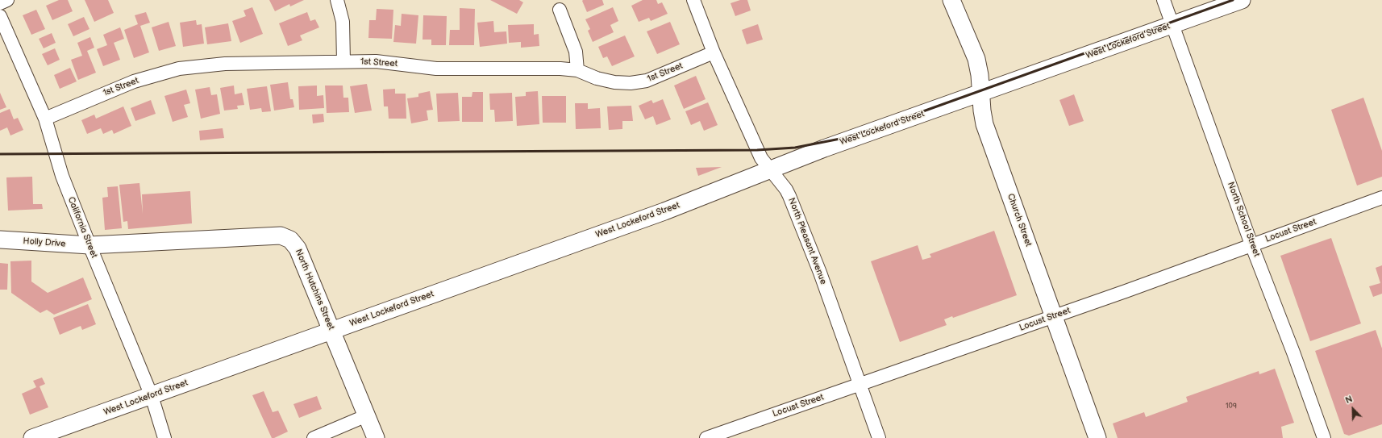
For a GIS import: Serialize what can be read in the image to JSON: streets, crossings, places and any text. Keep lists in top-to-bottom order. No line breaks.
{"streets":{"street":["West Lockeford Street","1st Street","North School Street","Church Street","California Street","Locust Street","North Pleasant Avenue","Holly Drive","North Hutchins Street"]},"crossings":[["West Lockeford Street","North School Street"],["West Lockeford Street","Church Street"],["West Lockeford Street","California Street"],["West Lockeford Street","North Pleasant Avenue"],["West Lockeford Street","North Hutchins Street"],["1st Street","California Street"],["1st Street","North Pleasant Avenue"],["North School Street","Locust Street"],["Church Street","Locust Street"],["California Street","Holly Drive"],["California Street","North Hutchins Street"],["Locust Street","North Pleasant Avenue"],["Holly Drive","North Hutchins Street"]],"house_numbers":["109"],"north":"top left"}
